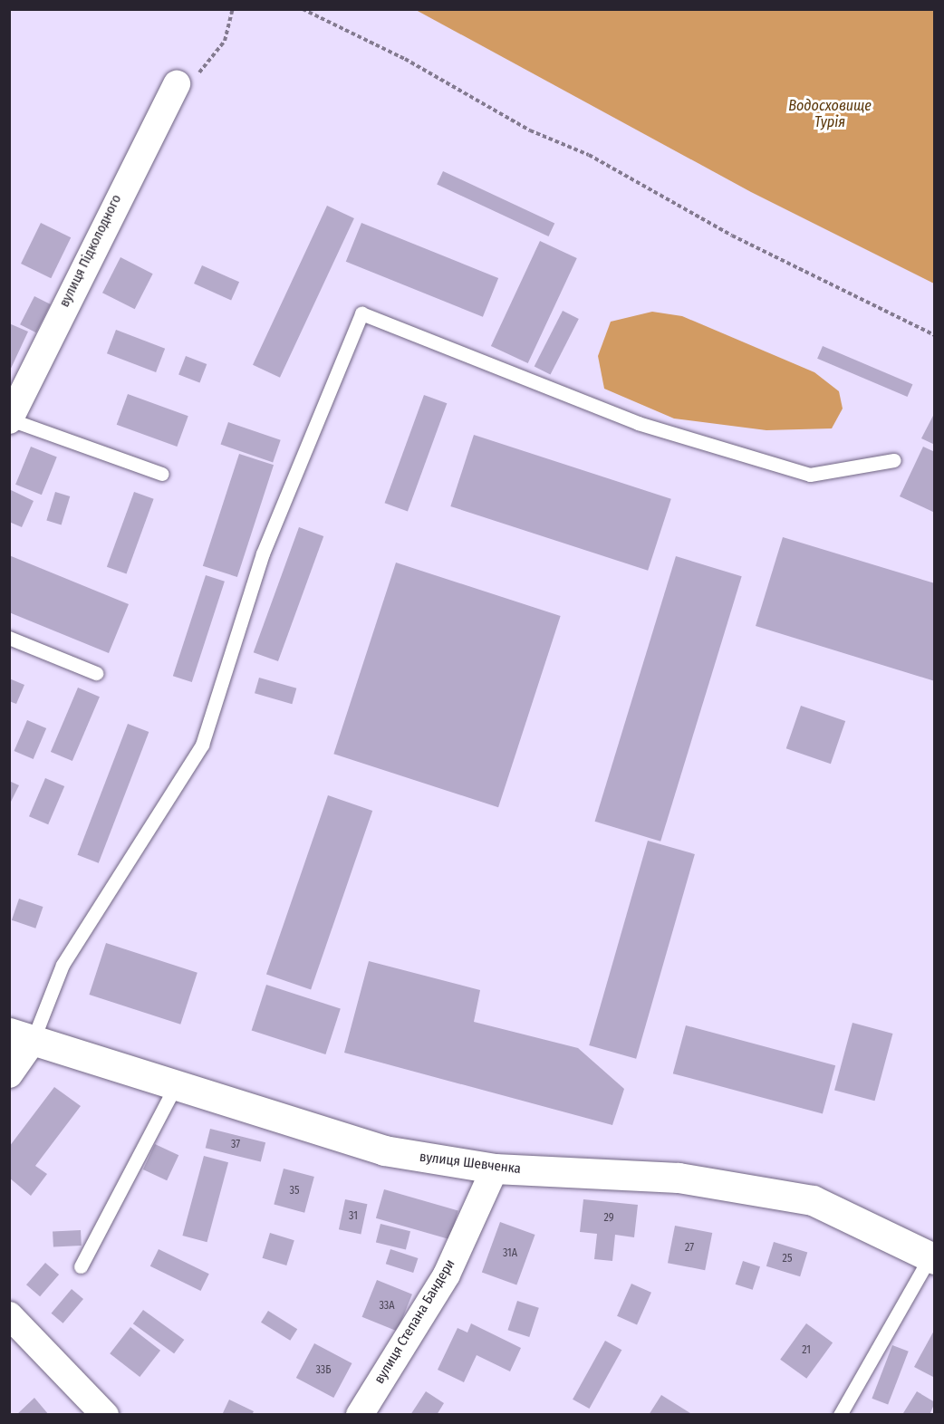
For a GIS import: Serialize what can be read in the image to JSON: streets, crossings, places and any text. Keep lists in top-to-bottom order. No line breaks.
{"streets":{"street":["вулиця Підколодного","вулиця Шевченка","вулиця Степана Бандери"]},"crossings":[["вулиця Шевченка","вулиця Степана Бандери"]],"water":["Водосховище Турія"],"house_numbers":["37","35","31","29","27","31А","25","33А","21","33Б"]}
